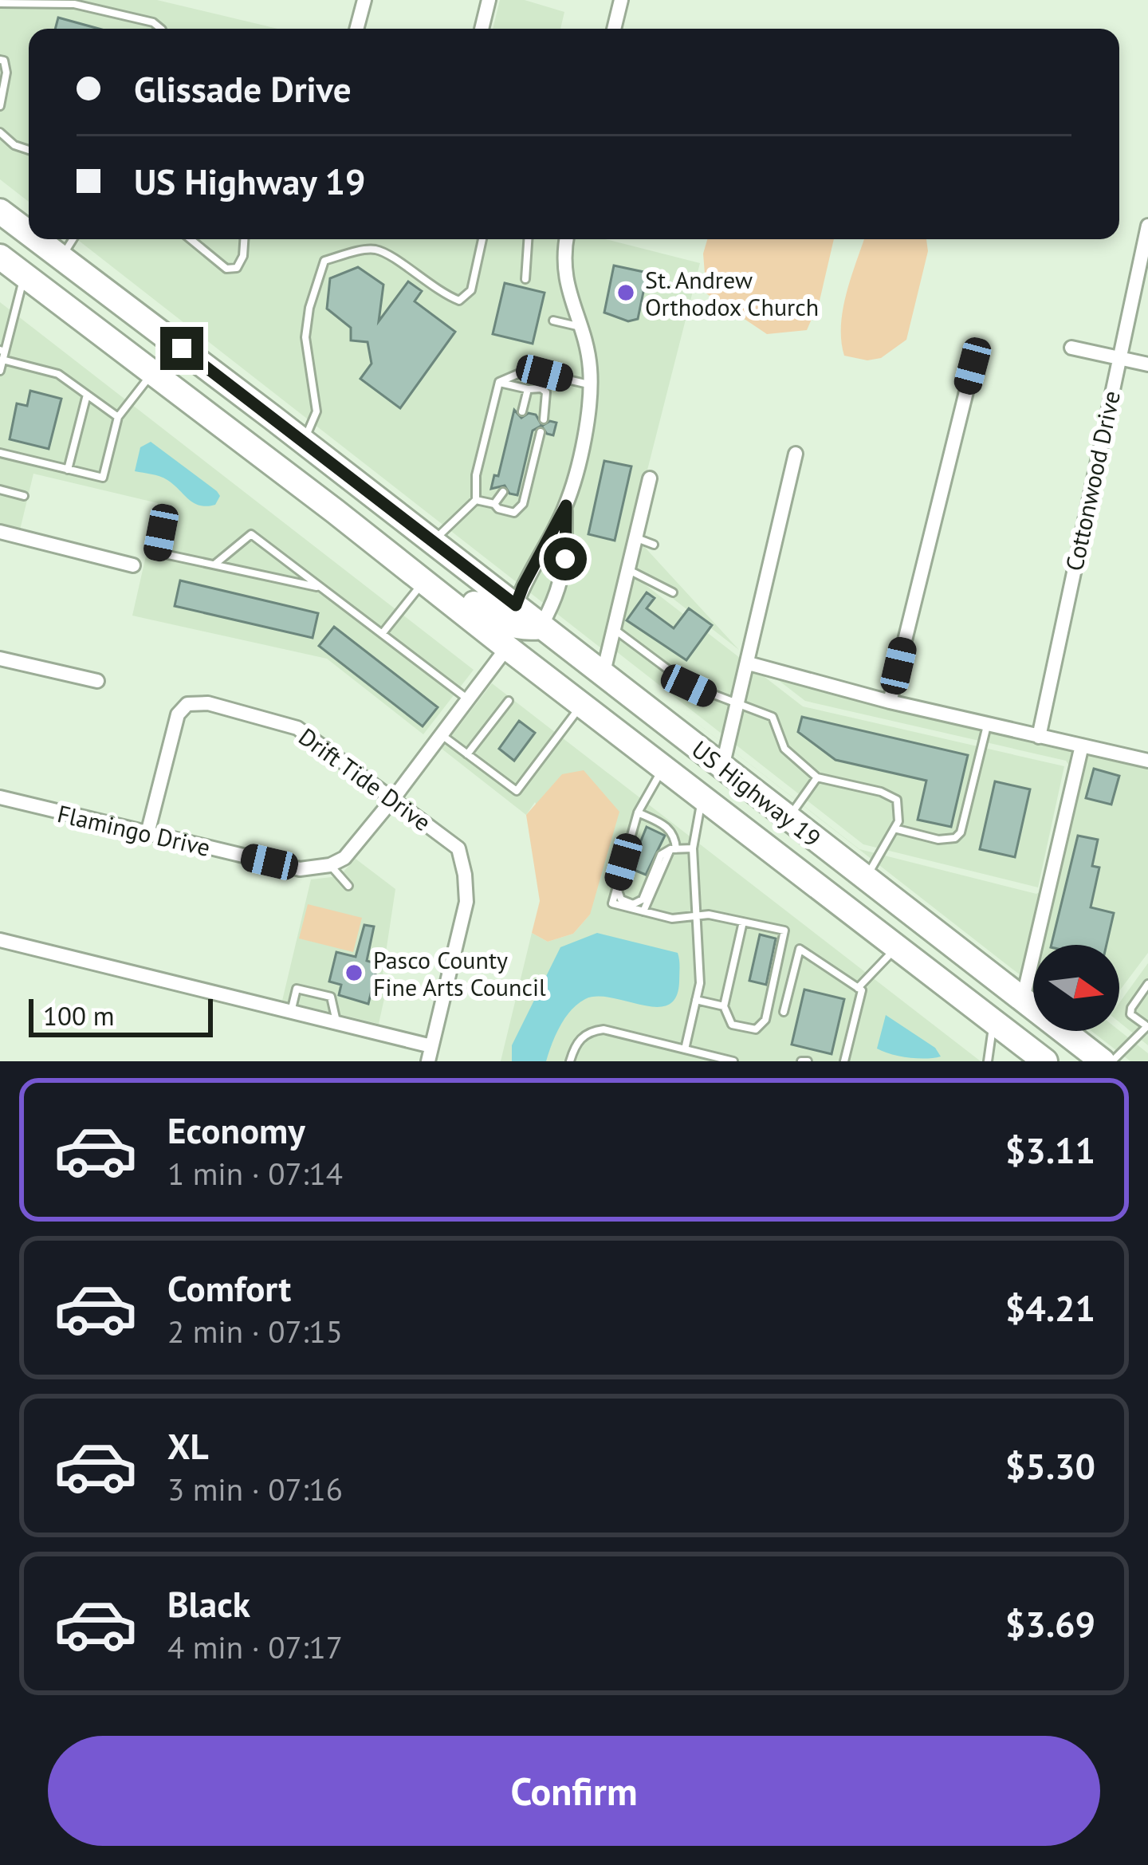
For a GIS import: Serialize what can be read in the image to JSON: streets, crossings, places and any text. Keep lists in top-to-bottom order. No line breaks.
{"streets":{"highway":["US Highway 19"],"street":["Cottonwood Drive","Drift Tide Drive","Flamingo Drive"]},"crossings":[["Drift Tide Drive","Flamingo Drive"]],"places":["St. Andrew Orthodox Church","Pasco County Fine Arts Council"],"scale_bar":"100 m","north":"right","page":{"banner":["Glissade Drive","US Highway 19"],"scale":"100 m","list":[{"name":"Economy","note":"1 min · 07:14","value":"$3.11"},{"name":"Comfort","note":"2 min · 07:15","value":"$4.21"},{"name":"XL","note":"3 min · 07:16","value":"$5.30"},{"name":"Black","note":"4 min · 07:17","value":"$3.69"}],"buttons":"Confirm"}}
